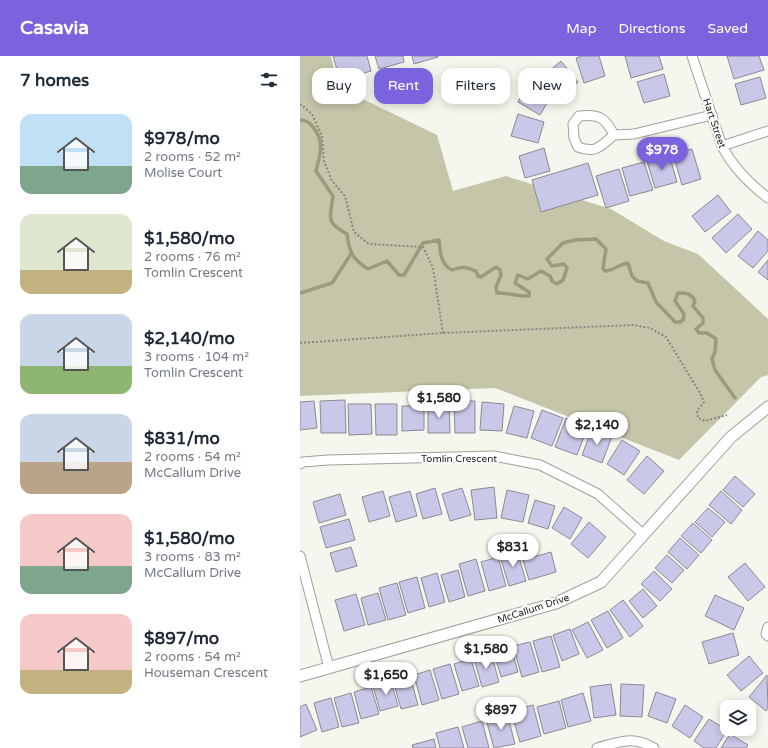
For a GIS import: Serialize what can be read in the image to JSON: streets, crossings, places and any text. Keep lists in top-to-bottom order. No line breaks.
{"streets":{"street":["Hart Street","Tomlin Crescent","McCallum Drive"]},"crossings":[["Tomlin Crescent","McCallum Drive"]],"page":{"header":"Casavia","nav":["Map","Directions","Saved"],"heading":"7 homes","chip":["Buy","Rent","Filters","New"],"list":[{"name":"$978/mo","note":"2 rooms · 52 m² · Molise Court"},{"name":"$1,580/mo","note":"2 rooms · 76 m² · Tomlin Crescent"},{"name":"$2,140/mo","note":"3 rooms · 104 m² · Tomlin Crescent"},{"name":"$831/mo","note":"2 rooms · 54 m² · McCallum Drive"},{"name":"$1,580/mo","note":"3 rooms · 83 m² · McCallum Drive"},{"name":"$897/mo","note":"2 rooms · 54 m² · Houseman Crescent"}],"price":["$978","$1,580","$2,140","$831","$1,580","$1,650","$897"]}}
